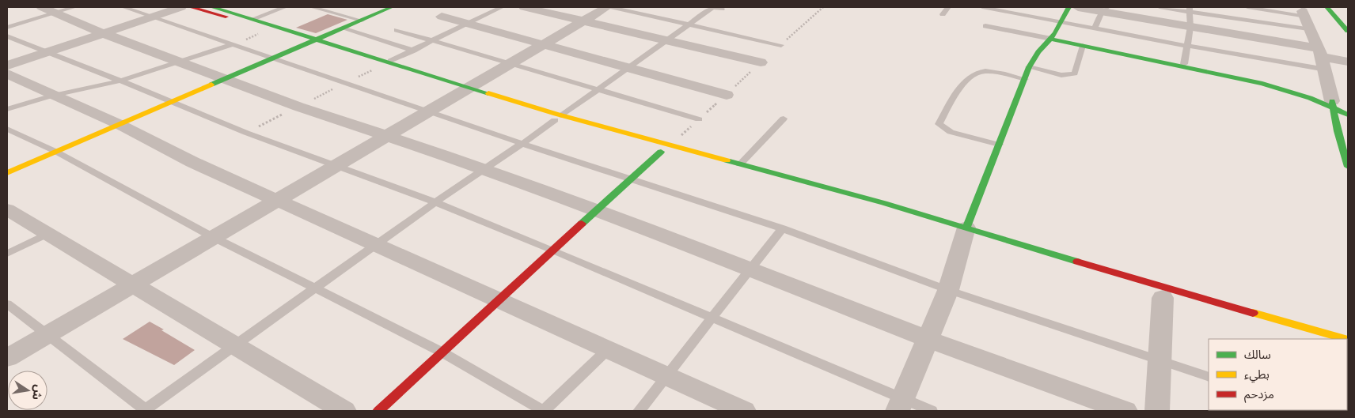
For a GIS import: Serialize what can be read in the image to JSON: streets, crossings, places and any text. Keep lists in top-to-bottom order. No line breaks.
{"legend":["سالك","بطيء","مزدحم"],"north":"right"}
